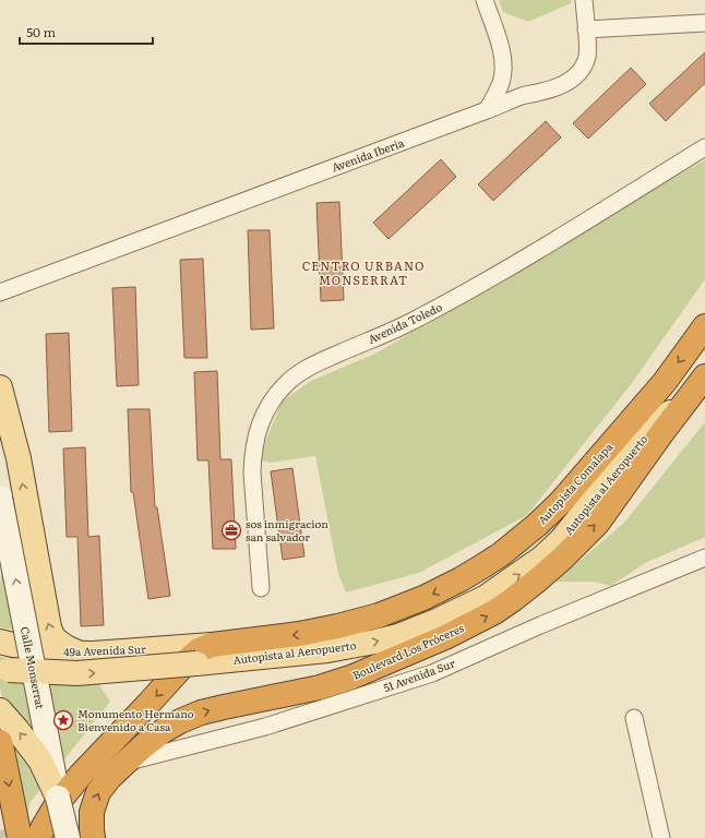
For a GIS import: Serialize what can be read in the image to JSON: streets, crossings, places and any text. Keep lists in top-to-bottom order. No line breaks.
{"streets":{"highway":["Autopista Comalapa","Boulevard Los Próceres"],"main road":["Autopista al Aeropuerto","49a Avenida Sur"],"street":["Avenida Iberia","Avenida Toledo","Calle Monserrat","51 Avenida Sur"]},"crossings":[["Autopista Comalapa","49a Avenida Sur"],["Autopista al Aeropuerto","Boulevard Los Próceres"],["Boulevard Los Próceres","51 Avenida Sur"]],"one_way":["Autopista Comalapa","Autopista al Aeropuerto","Calle Monserrat"],"districts":["CENTRO URBANO MONSERRAT"],"places":{"office":["sos inmigracion san salvador"],"place":["Monumento Hermano Bienvenido a Casa"]},"scale_bar":"50 m"}
